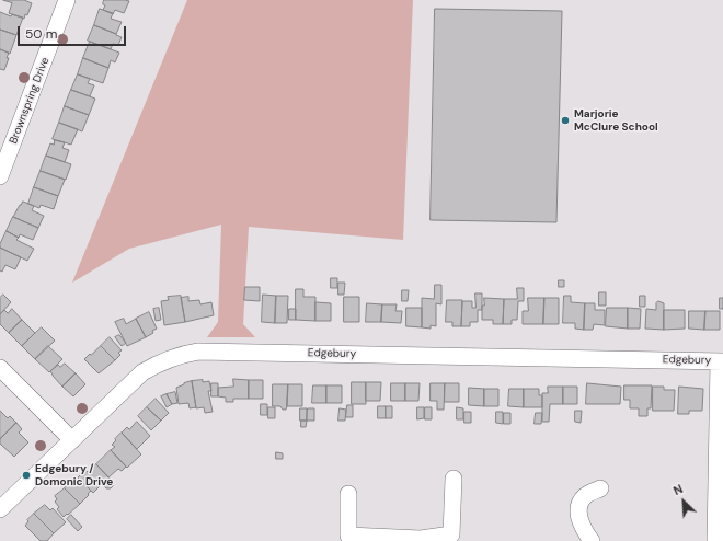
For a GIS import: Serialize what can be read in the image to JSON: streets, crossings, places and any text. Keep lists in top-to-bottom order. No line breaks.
{"streets":{"street":["Brownspring Drive","Edgebury"]},"places":["Marjorie McClure School","Edgebury / Domonic Drive"],"scale_bar":"50 m","north":"top left"}
